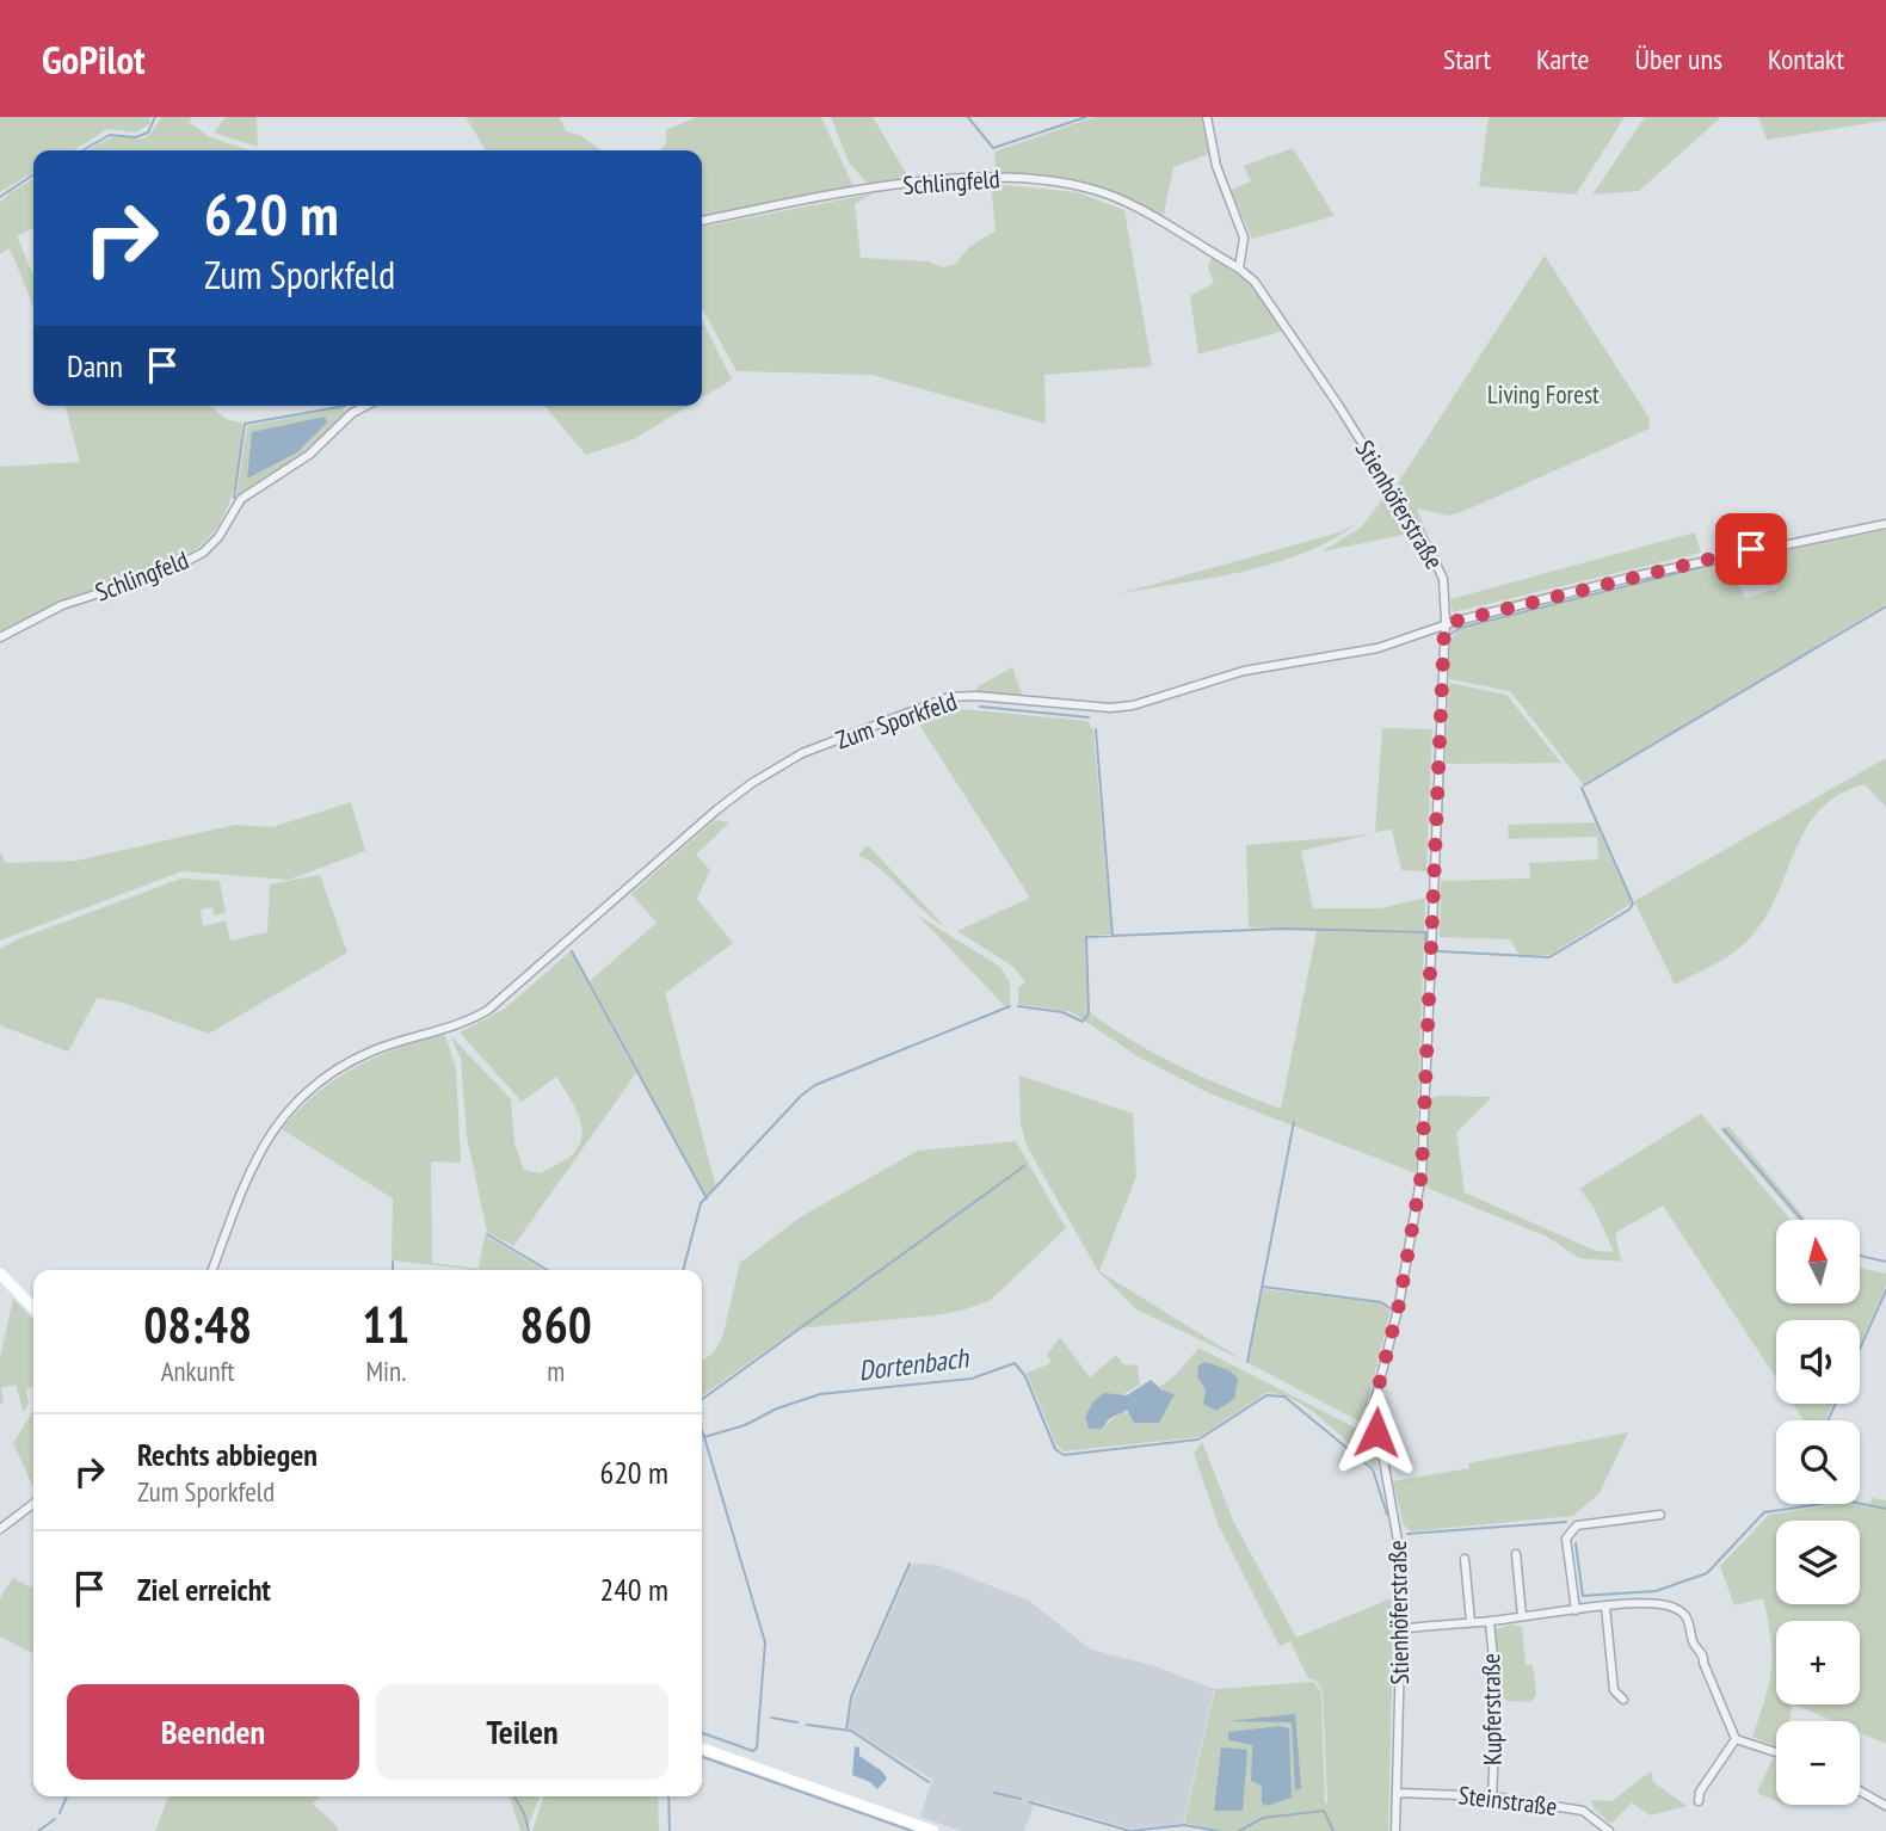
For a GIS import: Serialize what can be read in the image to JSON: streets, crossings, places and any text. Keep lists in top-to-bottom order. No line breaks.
{"streets":{"street":["Schlingfeld","Stienhöferstraße","Zum Sporkfeld","Kupferstraße","Steinstraße"]},"crossings":[["Schlingfeld","Stienhöferstraße"],["Stienhöferstraße","Zum Sporkfeld"],["Stienhöferstraße","Steinstraße"],["Kupferstraße","Steinstraße"]],"water":["Dortenbach"],"parks":["Living Forest"],"north":"top","page":{"header":"GoPilot","nav":["Start","Karte","Über uns","Kontakt"],"turn":["620 m","Zum Sporkfeld"],"then":"Dann","map_buttons":["+","−"],"eta":["08:48","Ankunft","11","Min.","860","m"],"list":[{"name":"Rechts abbiegen","note":"Zum Sporkfeld","value":"620 m"},{"name":"Ziel erreicht","value":"240 m"}],"buttons":["Beenden","Teilen"]}}
